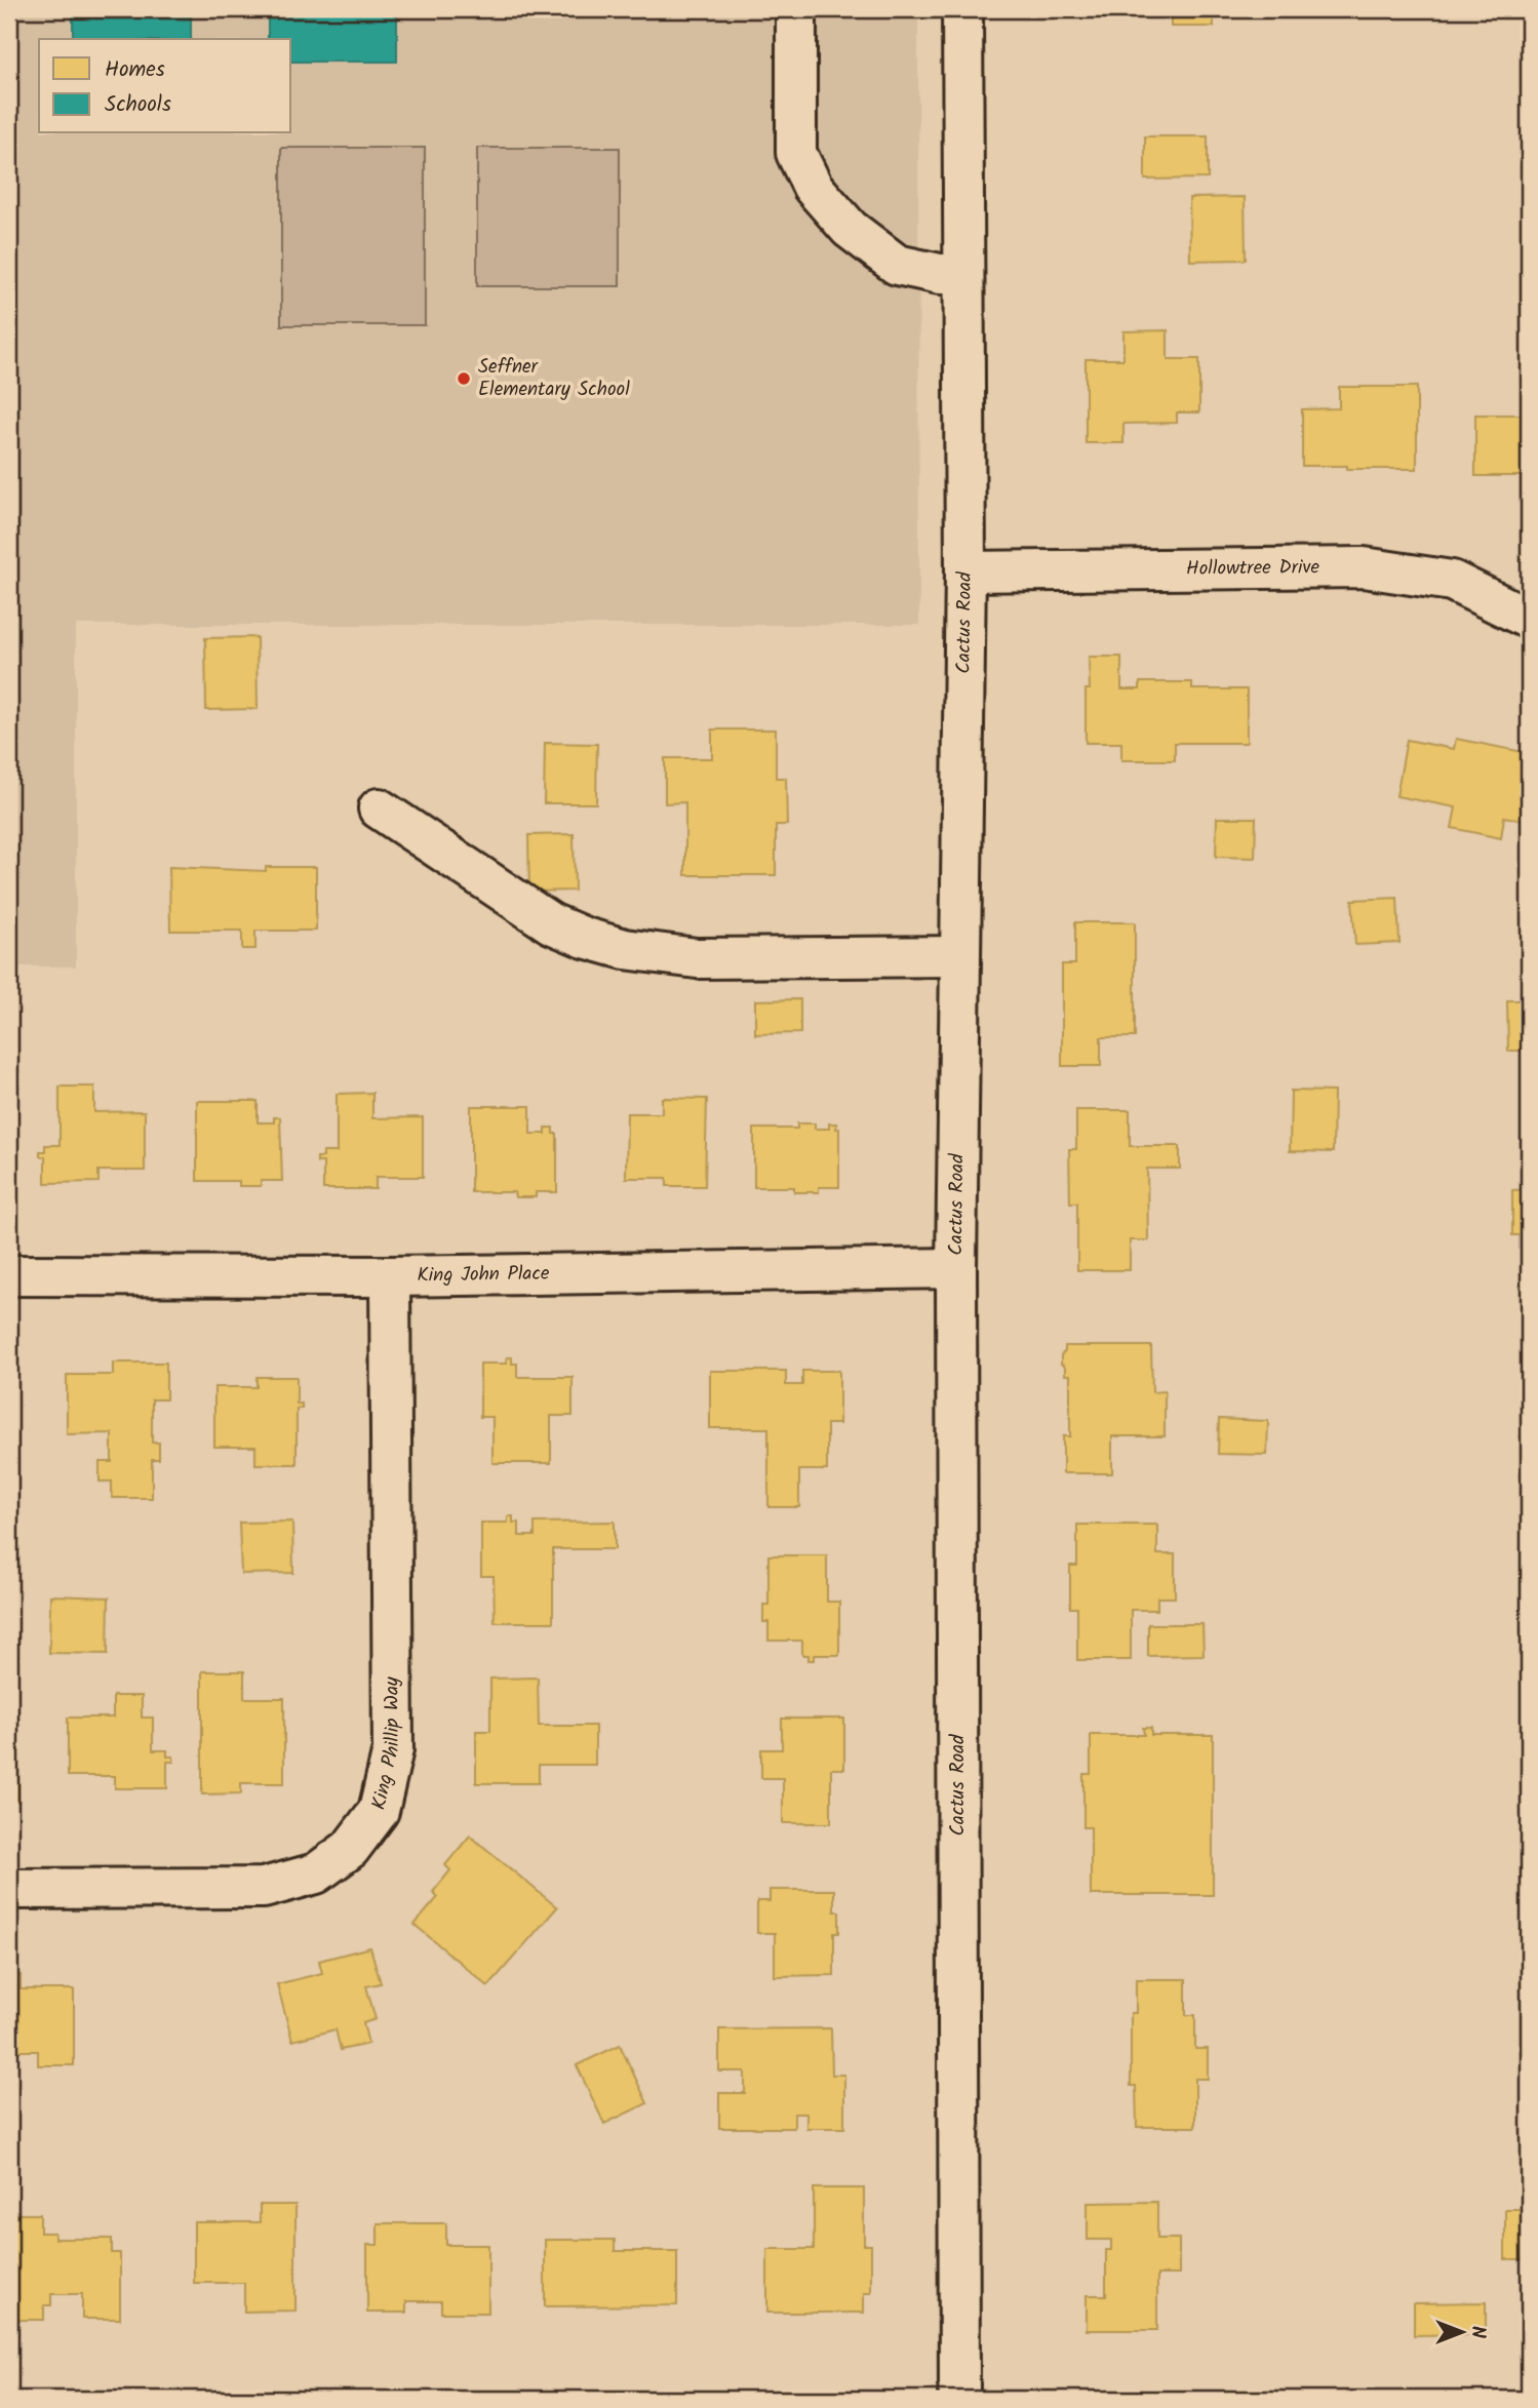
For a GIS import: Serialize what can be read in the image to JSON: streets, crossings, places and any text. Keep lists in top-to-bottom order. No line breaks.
{"streets":{"street":["Hollowtree Drive","Cactus Road","King John Place","King Phillip Way"]},"crossings":[["Hollowtree Drive","Cactus Road"],["Cactus Road","King John Place"],["King John Place","King Phillip Way"]],"places":["Seffner Elementary School"],"legend":["Homes","Schools"],"north":"right"}
